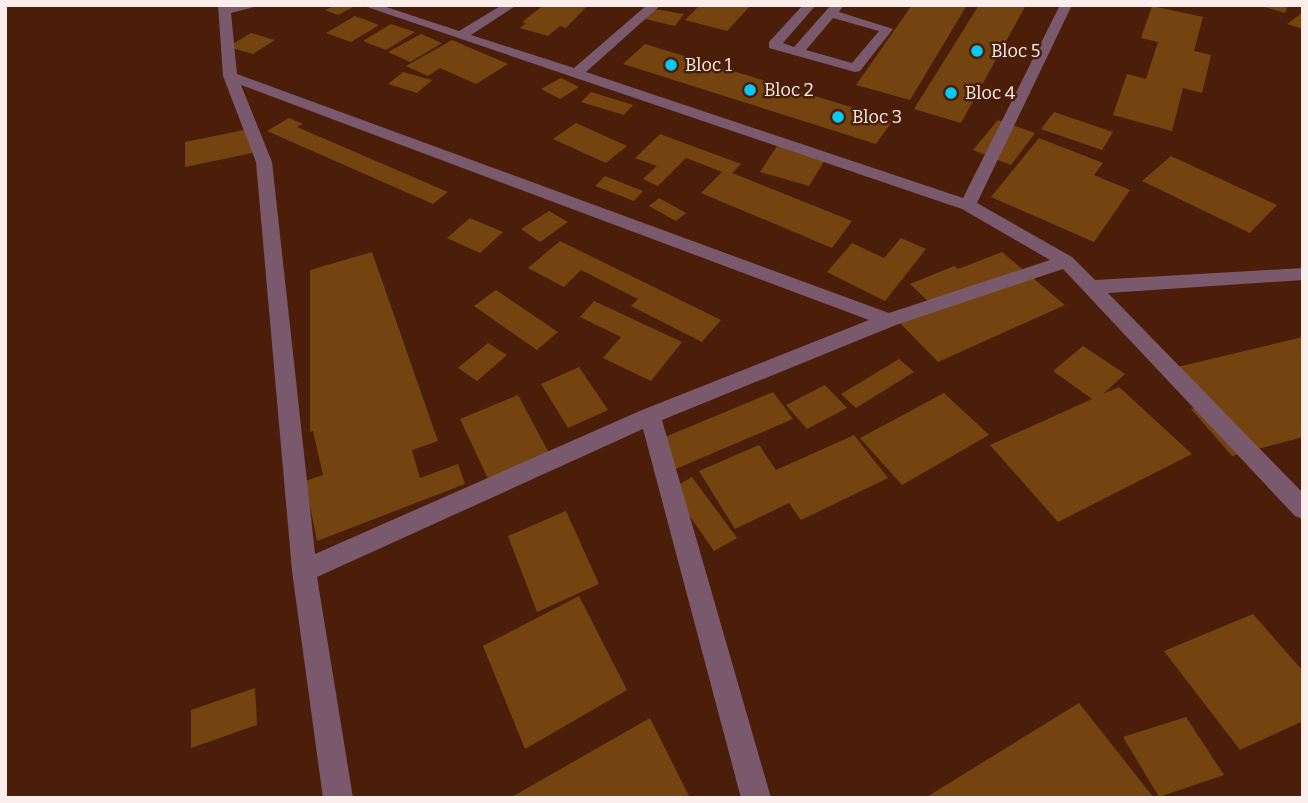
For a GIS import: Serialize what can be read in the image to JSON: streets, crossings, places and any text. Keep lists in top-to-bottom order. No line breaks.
{"places":["Bloc 5","Bloc 1","Bloc 2","Bloc 4","Bloc 3"]}
